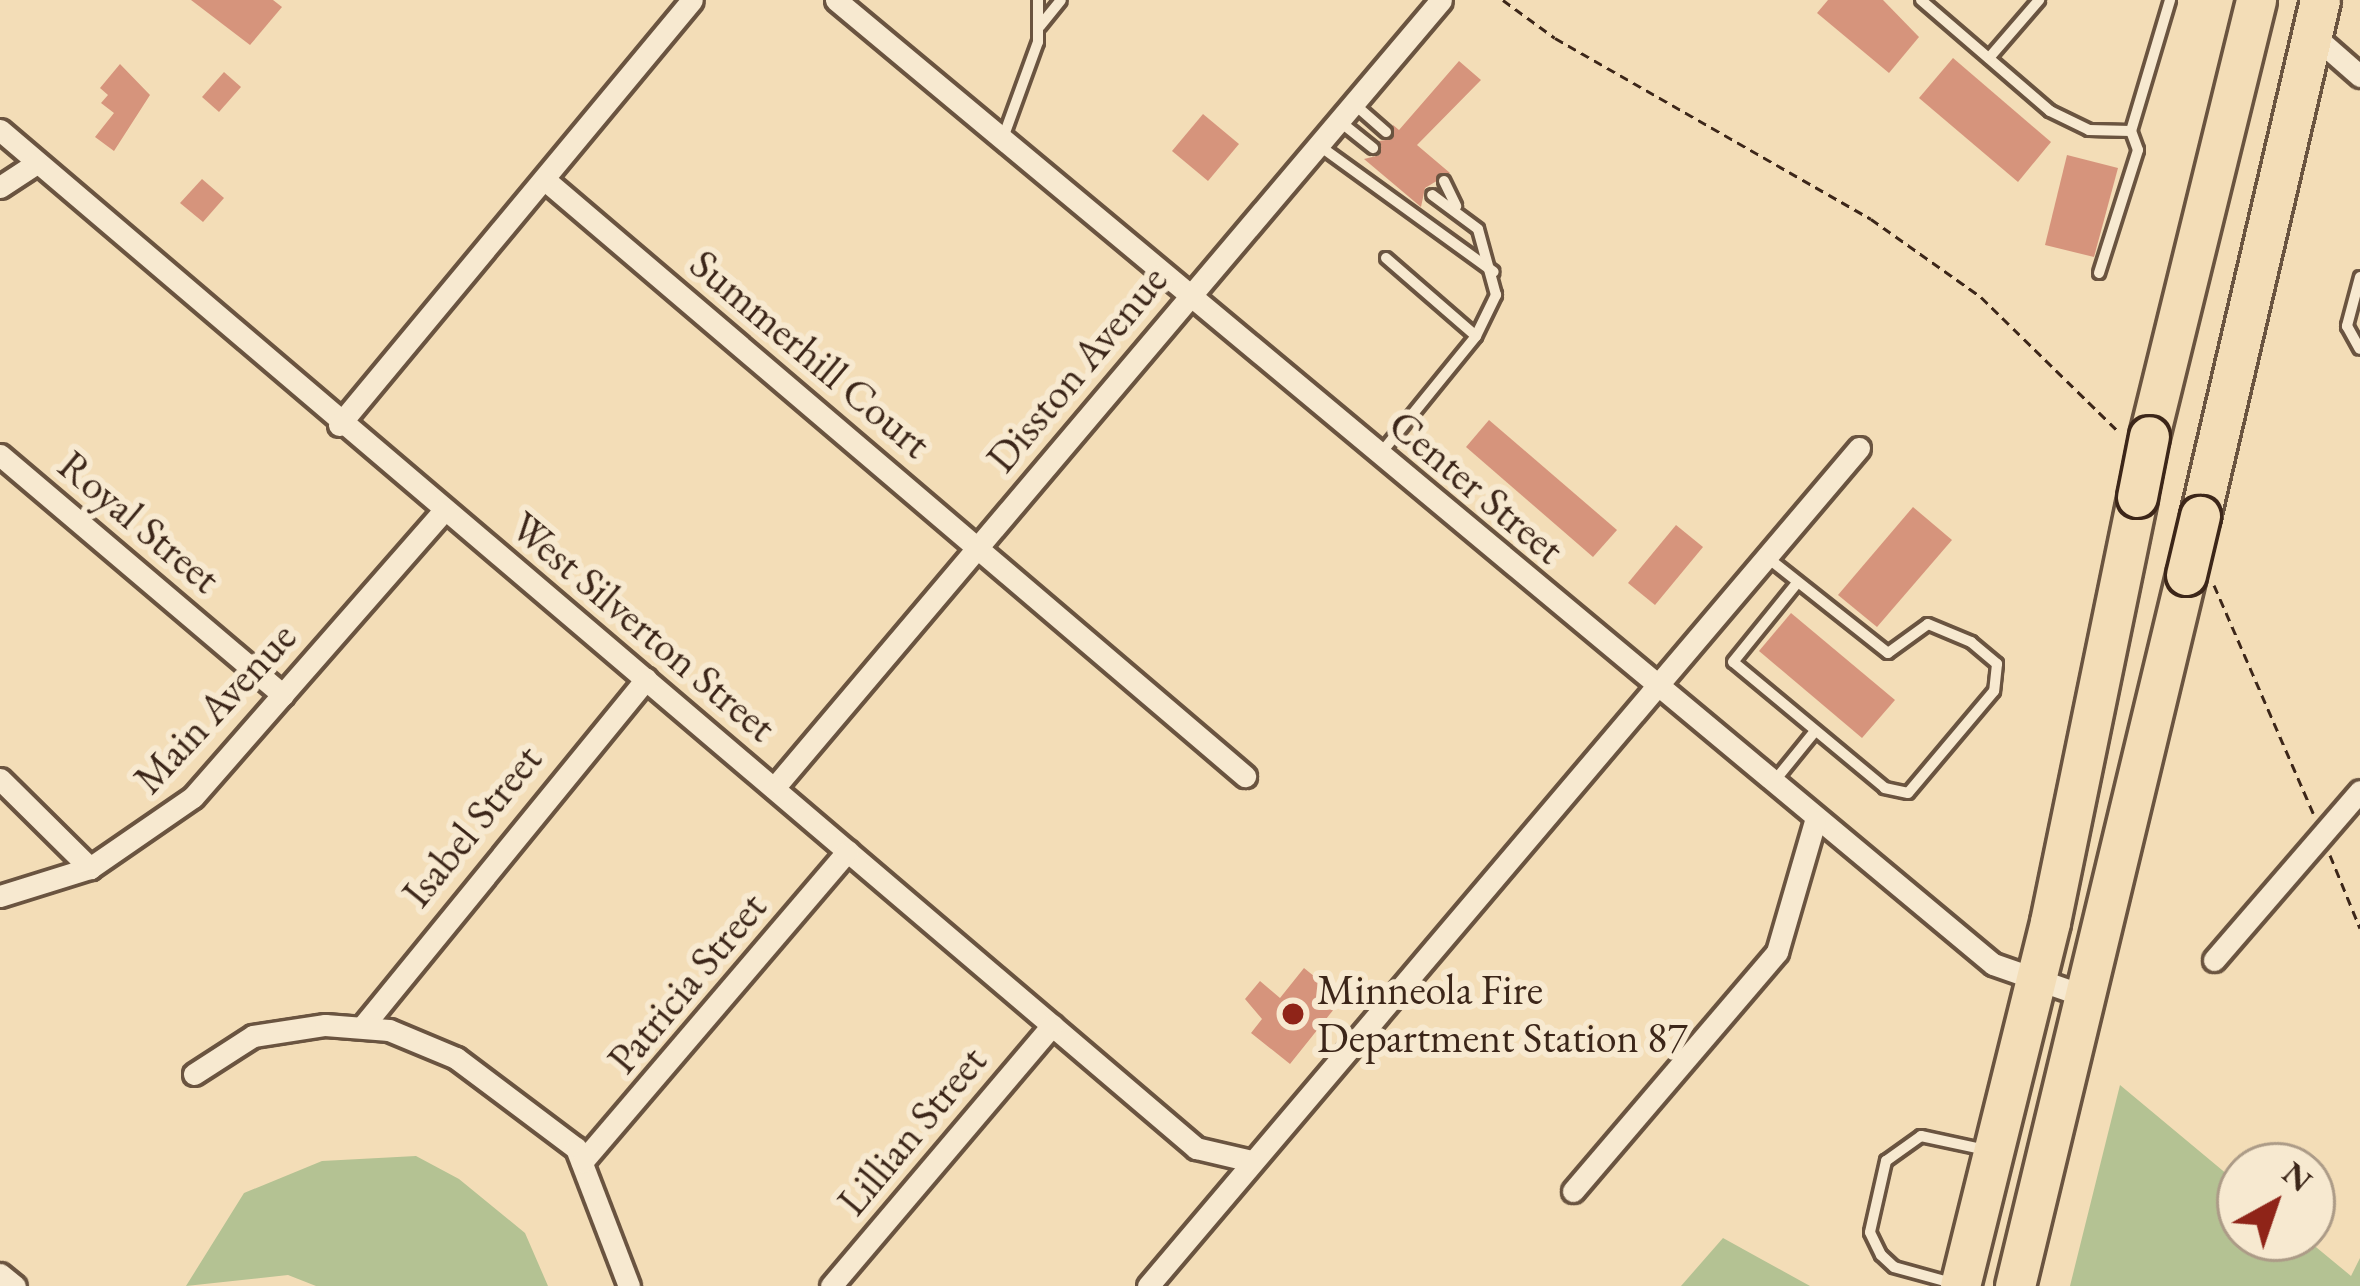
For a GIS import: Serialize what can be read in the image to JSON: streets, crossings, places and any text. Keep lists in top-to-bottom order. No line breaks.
{"streets":{"street":["Summerhill Court","Disston Avenue","Center Street","Royal Street","West Silverton Street","Main Avenue","Isabel Street","Patricia Street","Lillian Street"]},"crossings":[["Summerhill Court","Disston Avenue"],["Disston Avenue","Center Street"],["Disston Avenue","West Silverton Street"],["Royal Street","Main Avenue"],["West Silverton Street","Main Avenue"],["West Silverton Street","Isabel Street"],["West Silverton Street","Patricia Street"],["West Silverton Street","Lillian Street"]],"places":["Minneola Fire Department Station 87"],"north":"top right"}
